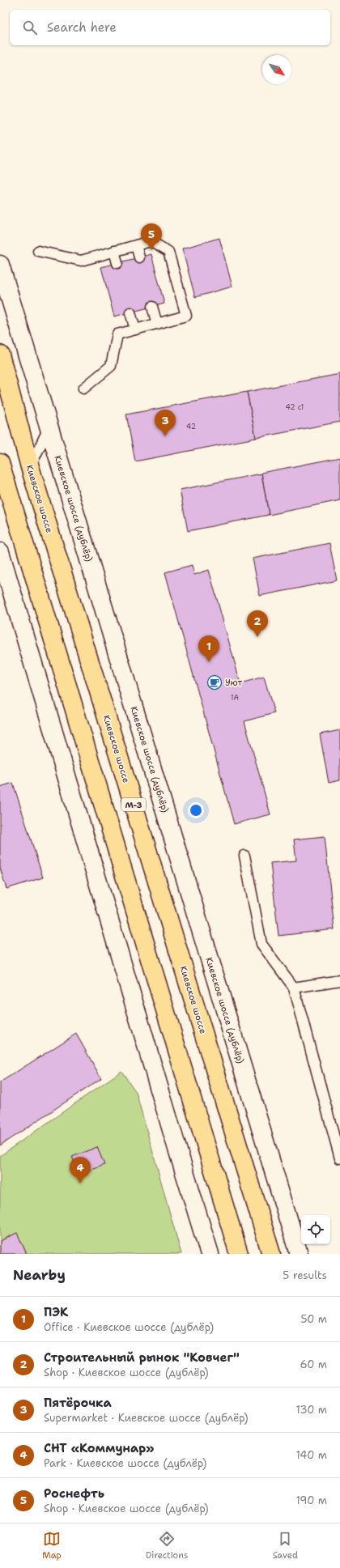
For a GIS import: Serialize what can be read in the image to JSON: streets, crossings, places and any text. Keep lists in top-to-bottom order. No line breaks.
{"streets":{"highway":["Киевское шоссе","М-3"],"street":["Киевское шоссе (дублёр)"]},"places":{"cafe":["Уют"]},"house_numbers":["42 с1","42","1А"],"north":"bottom right","page":{"search":"Search here","pins":["5","3","2","1","4"],"heading":["Nearby","5 results"],"list":[{"mark":"1","name":"ПЭК","note":"Office · Киевское шоссе (дублёр)","value":"50 m"},{"mark":"2","name":"Строительный рынок \"Ковчег\"","note":"Shop · Киевское шоссе (дублёр)","value":"60 m"},{"mark":"3","name":"Пятёрочка","note":"Supermarket · Киевское шоссе (дублёр)","value":"130 m"},{"mark":"4","name":"СНТ «Коммунар»","note":"Park · Киевское шоссе (дублёр)","value":"140 m"},{"mark":"5","name":"Роснефть","note":"Shop · Киевское шоссе (дублёр)","value":"190 m"}],"nav":["Map","Directions","Saved"]}}
